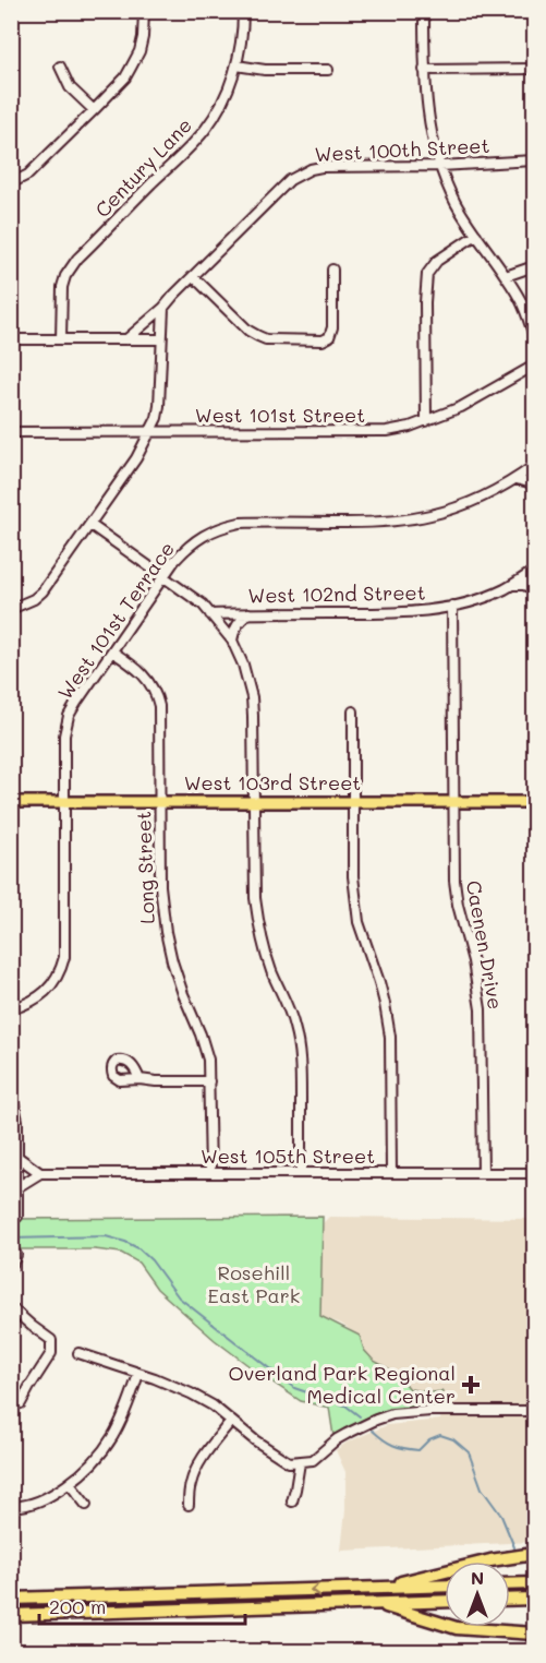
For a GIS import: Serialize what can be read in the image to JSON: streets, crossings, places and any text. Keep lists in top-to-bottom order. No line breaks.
{"streets":{"main road":["West 103rd Street"],"street":["West 100th Street","Century Lane","West 101st Street","West 102nd Street","West 101st Terrace","Long Street","Caenen Drive","West 105th Street"]},"crossings":[["West 102nd Street","Caenen Drive"],["West 101st Terrace","West 103rd Street"],["West 101st Terrace","Long Street"],["West 103rd Street","Long Street"],["West 103rd Street","Caenen Drive"],["Long Street","West 105th Street"],["Caenen Drive","West 105th Street"]],"parks":["Rosehill East Park"],"places":{"health":["Overland Park Regional Medical Center"]},"scale_bar":"200 m","north":"top"}
